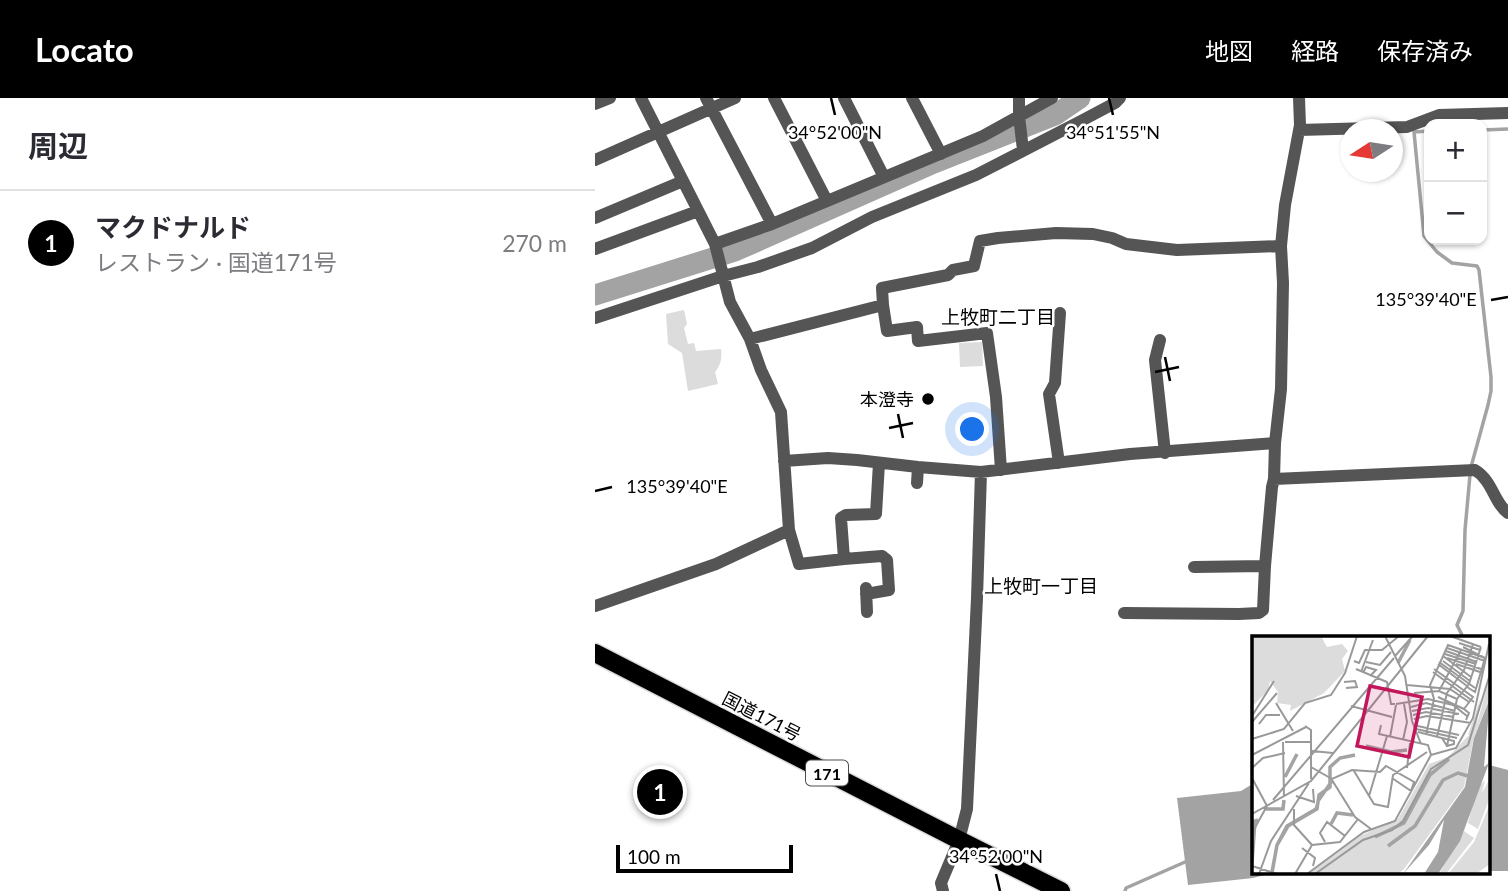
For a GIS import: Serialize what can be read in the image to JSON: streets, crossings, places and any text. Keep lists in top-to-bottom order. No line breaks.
{"streets":{"highway":["国道171号","171"]},"districts":["上牧町二丁目","上牧町一丁目"],"places":["本澄寺"],"scale_bar":"100 m","north":"left","page":{"header":"Locato","nav":["地図","経路","保存済み"],"heading":"周辺","map_buttons":["+","−"],"list":[{"mark":"1","name":"マクドナルド","note":"レストラン · 国道171号","value":"270 m"}],"pins":"1","scale":"100 m"},"coordinates":["34°52'00\"N","34°51'55\"N","135°39'40\"E"]}
